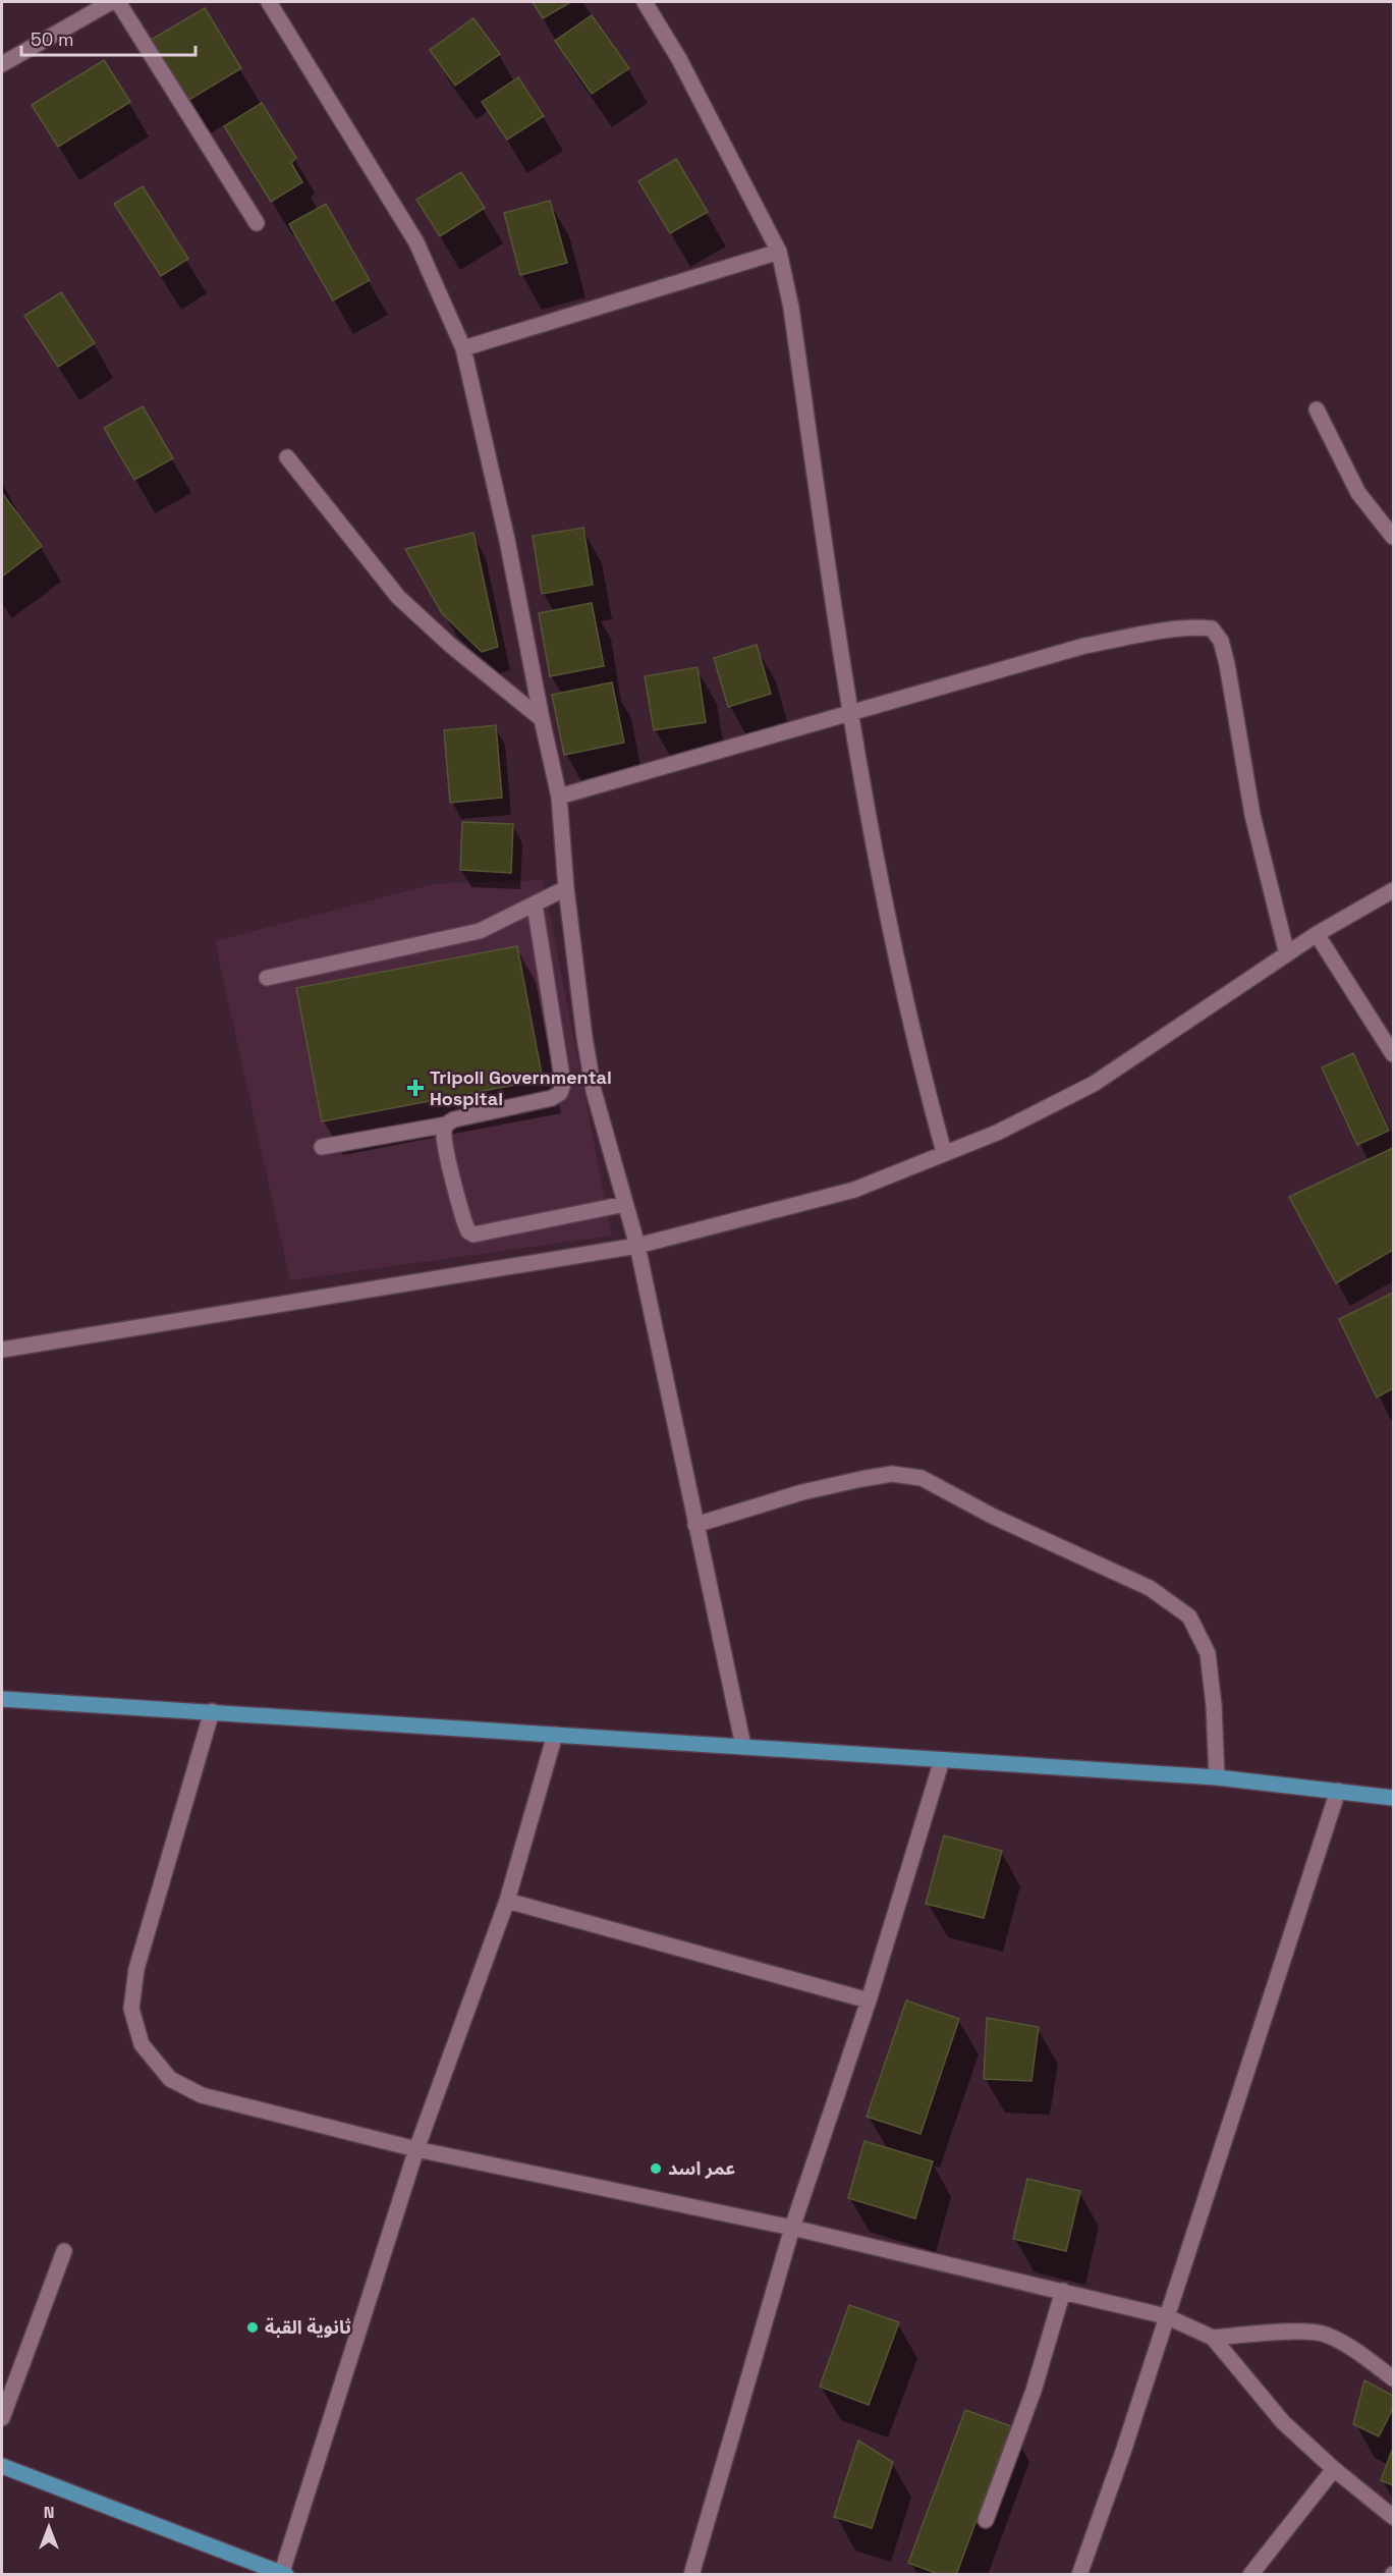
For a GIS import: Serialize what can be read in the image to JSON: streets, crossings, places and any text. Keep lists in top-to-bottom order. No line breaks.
{"places":{"health":["Tripoli Governmental Hospital"],"other":["عمر اسد","ثانوية القبة"]},"scale_bar":"50 m","north":"top"}
